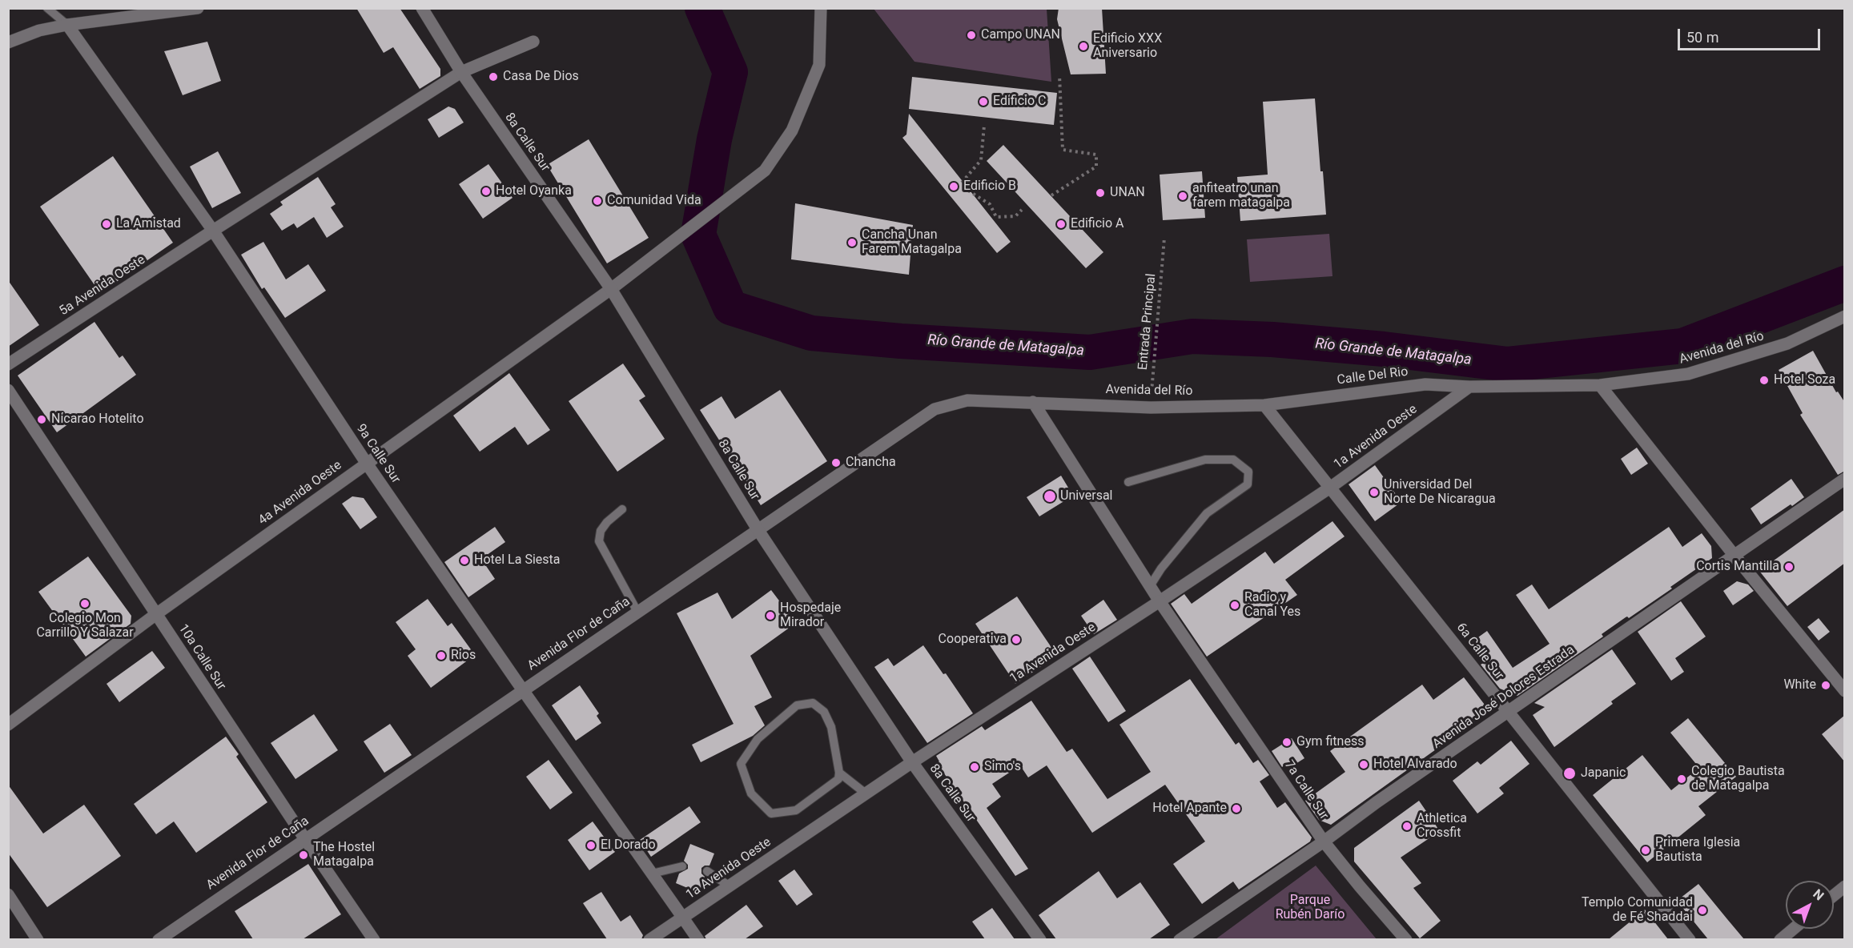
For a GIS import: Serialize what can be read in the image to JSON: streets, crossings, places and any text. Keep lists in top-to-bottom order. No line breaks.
{"streets":{"street":["8a Calle Sur","5a Avenida Oeste","Avenida del Río","Calle Del Rio","1a Avenida Oeste","9a Calle Sur","4a Avenida Oeste","Avenida Flor de Caña","6a Calle Sur","10a Calle Sur","Avenida José Dolores Estrada","7a Calle Sur"],"path":["Entrada Principal"]},"crossings":[["8a Calle Sur","5a Avenida Oeste"],["8a Calle Sur","1a Avenida Oeste"],["8a Calle Sur","4a Avenida Oeste"],["8a Calle Sur","Avenida Flor de Caña"],["5a Avenida Oeste","9a Calle Sur"],["Entrada Principal","Avenida del Río"],["Avenida del Río","Calle Del Rio"],["Avenida del Río","Avenida Flor de Caña"],["Avenida del Río","6a Calle Sur"],["Avenida del Río","7a Calle Sur"],["Calle Del Rio","1a Avenida Oeste"],["Calle Del Rio","6a Calle Sur"],["1a Avenida Oeste","9a Calle Sur"],["1a Avenida Oeste","6a Calle Sur"],["1a Avenida Oeste","7a Calle Sur"],["9a Calle Sur","4a Avenida Oeste"],["9a Calle Sur","Avenida Flor de Caña"],["4a Avenida Oeste","10a Calle Sur"],["Avenida Flor de Caña","10a Calle Sur"],["Avenida Flor de Caña","7a Calle Sur"],["6a Calle Sur","Avenida José Dolores Estrada"],["Avenida José Dolores Estrada","7a Calle Sur"]],"water":["Río Grande de Matagalpa"],"parks":["Parque Rubén Darío"],"places":["Campo UNAN","Edificio XXX Aniversario","Casa De Dios","Edificio C","Edificio B","Hotel Oyanka","UNAN","anfiteatro unan farem matagalpa","Comunidad Vida","La Amistad","Edificio A","Cancha Unan Farem Matagalpa","Hotel Soza","Nicarao Hotelito","Chancha","Universidad Del Norte De Nicaragua","Universal","Hotel La Siesta","Cortis Mantilla","Colegio Mon Carrillo Y Salazar","Radio y Canal Yes","Hospedaje Mirador","Cooperativa","Rios","White","Gym fitness","Hotel Alvarado","Simo's","Japanic","Colegio Bautista de Matagalpa","Hotel Apante","Athletica Crossfit","El Dorado","Primera Iglesia Bautista","The Hostel Matagalpa","Templo Comunidad de Fé Shaddai"],"scale_bar":"50 m","north":"top right"}
